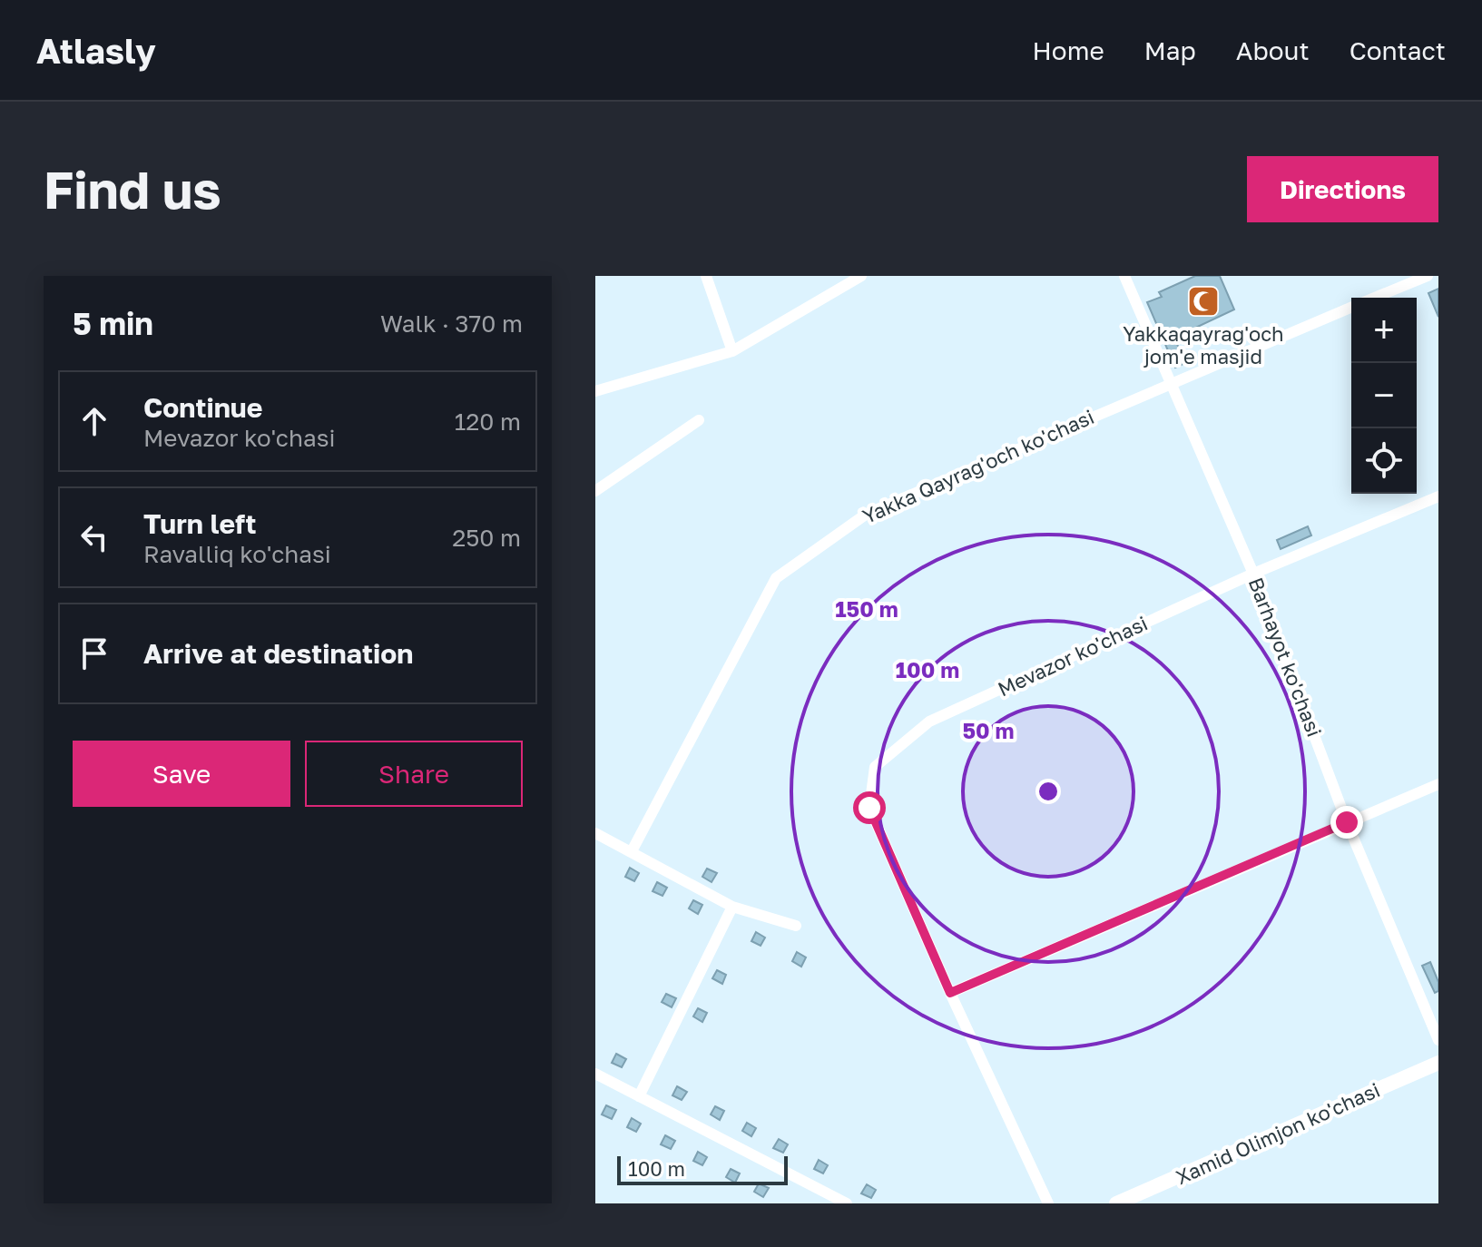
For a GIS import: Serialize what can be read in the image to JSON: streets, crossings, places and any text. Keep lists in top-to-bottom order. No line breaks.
{"streets":{"main road":["Xamid Olimjon ko'chasi"],"street":["Yakka Qayrag'och ko'chasi","Mevazor ko'chasi","Barhayot ko'chasi"]},"crossings":[["Yakka Qayrag'och ko'chasi","Barhayot ko'chasi"],["Mevazor ko'chasi","Barhayot ko'chasi"]],"places":{"mosque":["Yakkaqayrag'och jom'e masjid"]},"scale_bar":"100 m","page":{"header":"Atlasly","nav":["Home","Map","About","Contact"],"buttons":["Directions",["Save","Share"]],"title":"Find us","heading":["5 min","Walk · 370 m"],"map_buttons":["+","−"],"list":[["Continue","Mevazor ko'chasi","120 m"],["Turn left","Ravalliq ko'chasi","250 m"],"Arrive at destination"],"scale":"100 m"},"rings":["150 m","100 m","50 m"]}
